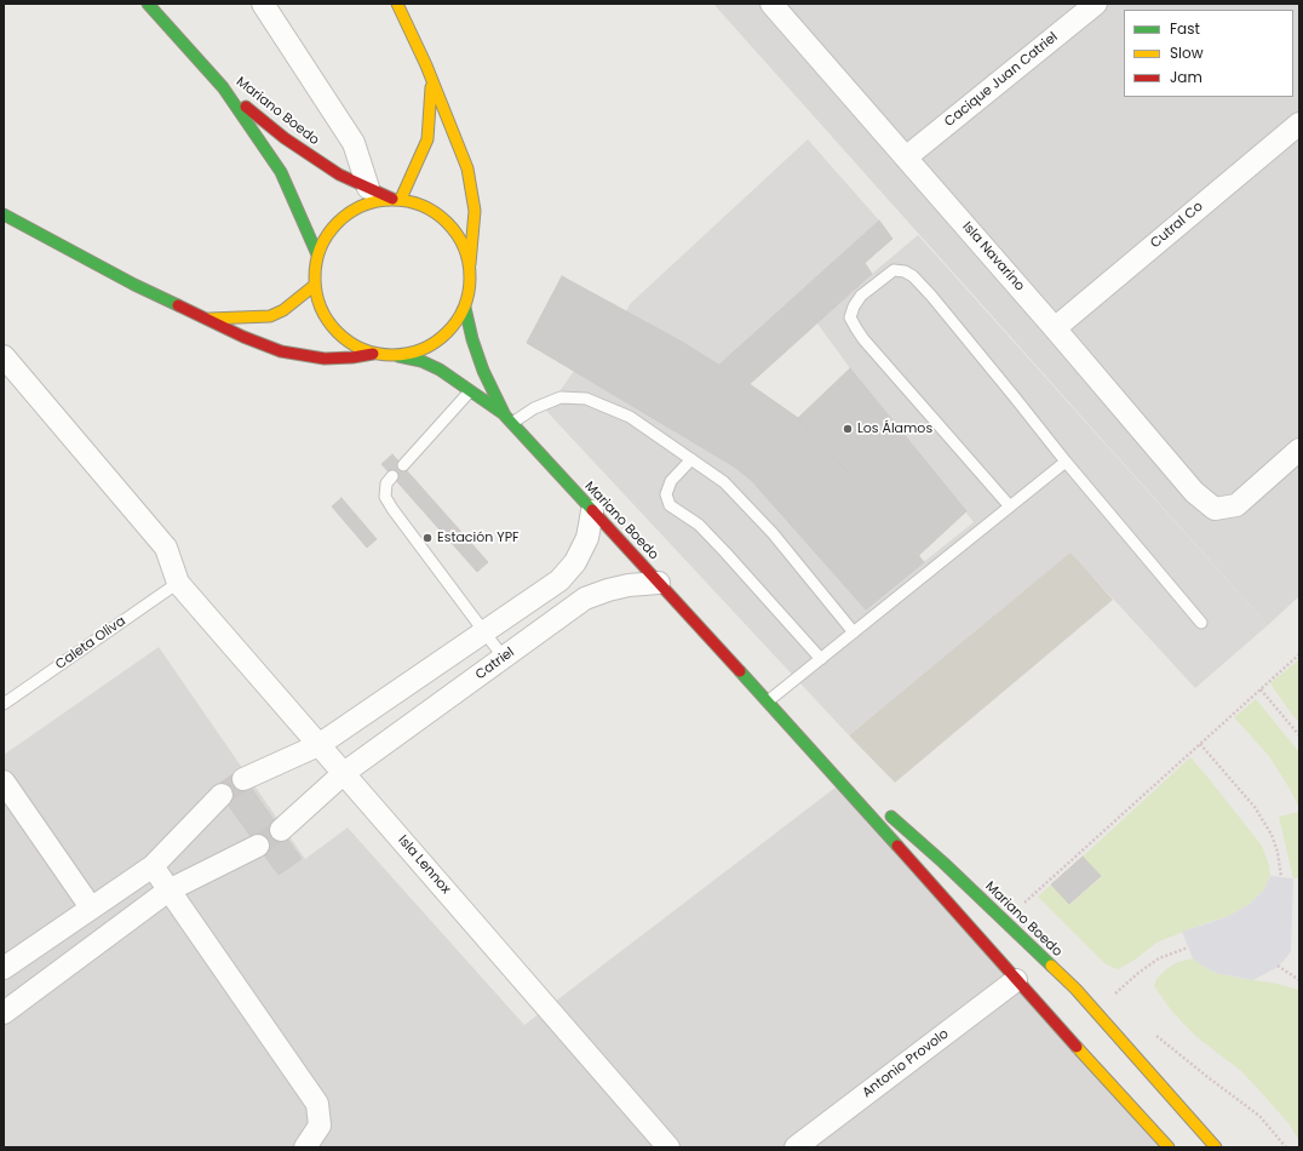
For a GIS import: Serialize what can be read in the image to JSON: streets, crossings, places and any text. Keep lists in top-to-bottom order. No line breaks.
{"streets":{"main road":["Mariano Boedo"],"street":["Cacique Juan Catriel","Cutral Co","Isla Navarino","Catriel","Isla Lennox","Antonio Provolo"],"lane":["Caleta Oliva"]},"crossings":[["Cacique Juan Catriel","Isla Navarino"],["Mariano Boedo","Catriel"],["Mariano Boedo","Antonio Provolo"],["Cutral Co","Isla Navarino"],["Caleta Oliva","Isla Lennox"],["Catriel","Isla Lennox"]],"places":["Los Álamos","Estación YPF"],"legend":["Fast","Slow","Jam"]}
